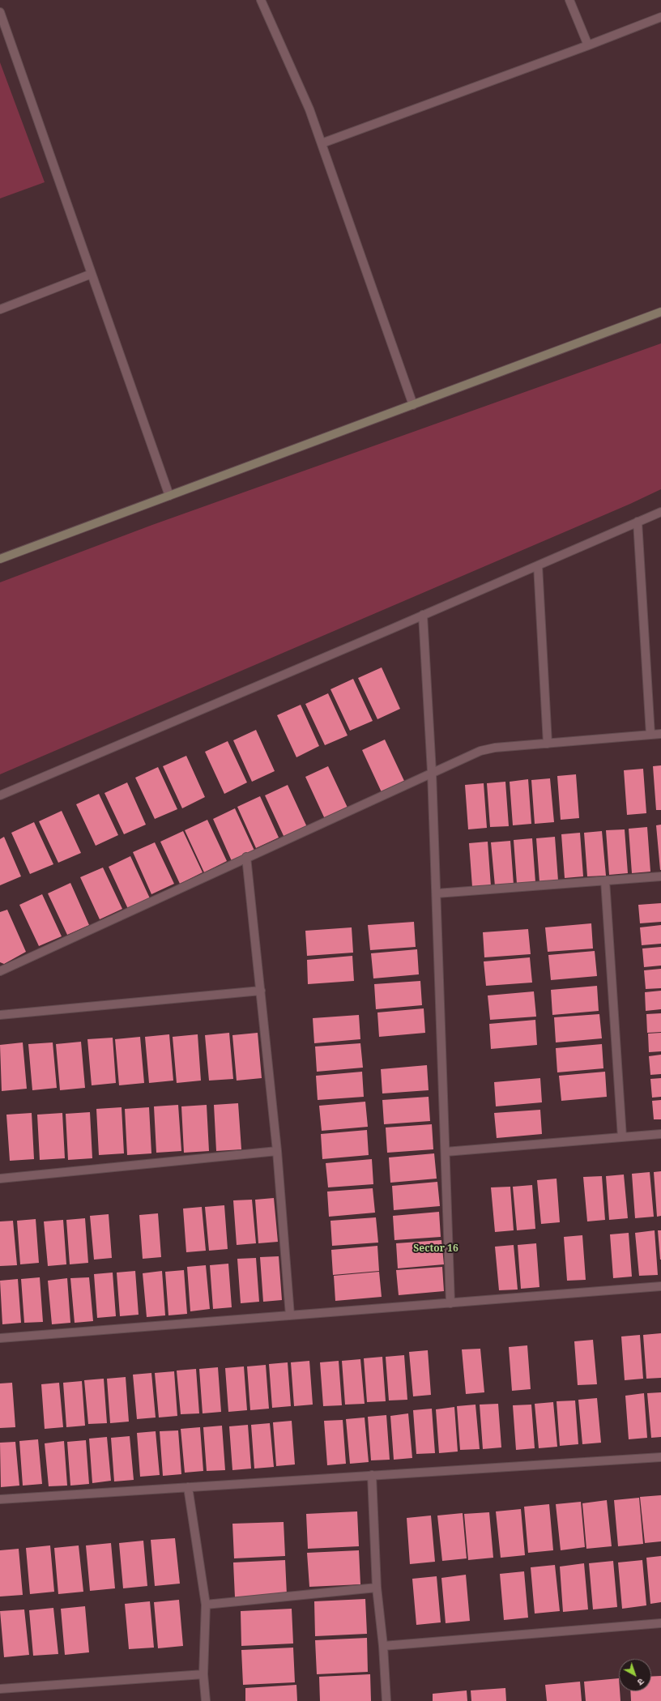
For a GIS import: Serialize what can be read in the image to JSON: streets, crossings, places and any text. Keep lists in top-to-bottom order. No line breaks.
{"districts":["Sector 16"],"north":"bottom right"}
